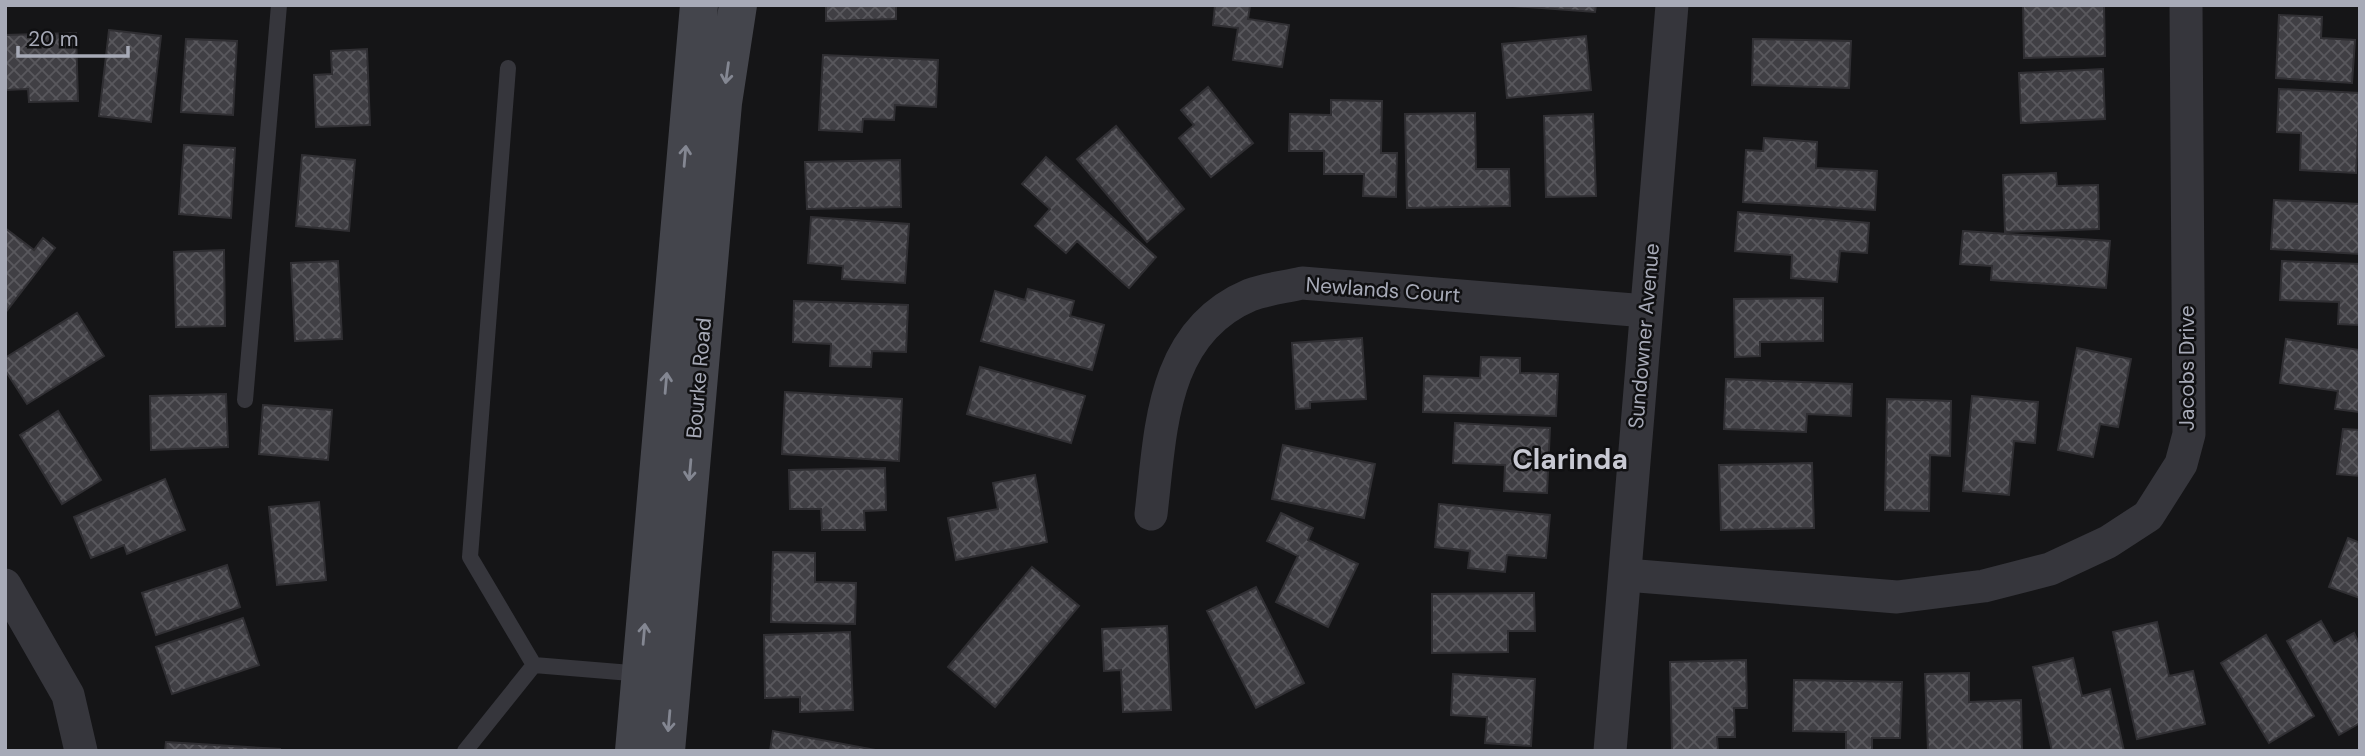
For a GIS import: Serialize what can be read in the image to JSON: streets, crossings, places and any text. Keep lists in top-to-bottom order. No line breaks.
{"streets":{"main road":["Bourke Road"],"street":["Newlands Court","Sundowner Avenue","Jacobs Drive"]},"crossings":[["Newlands Court","Sundowner Avenue"],["Sundowner Avenue","Jacobs Drive"]],"districts":["Clarinda"],"scale_bar":"20 m"}
